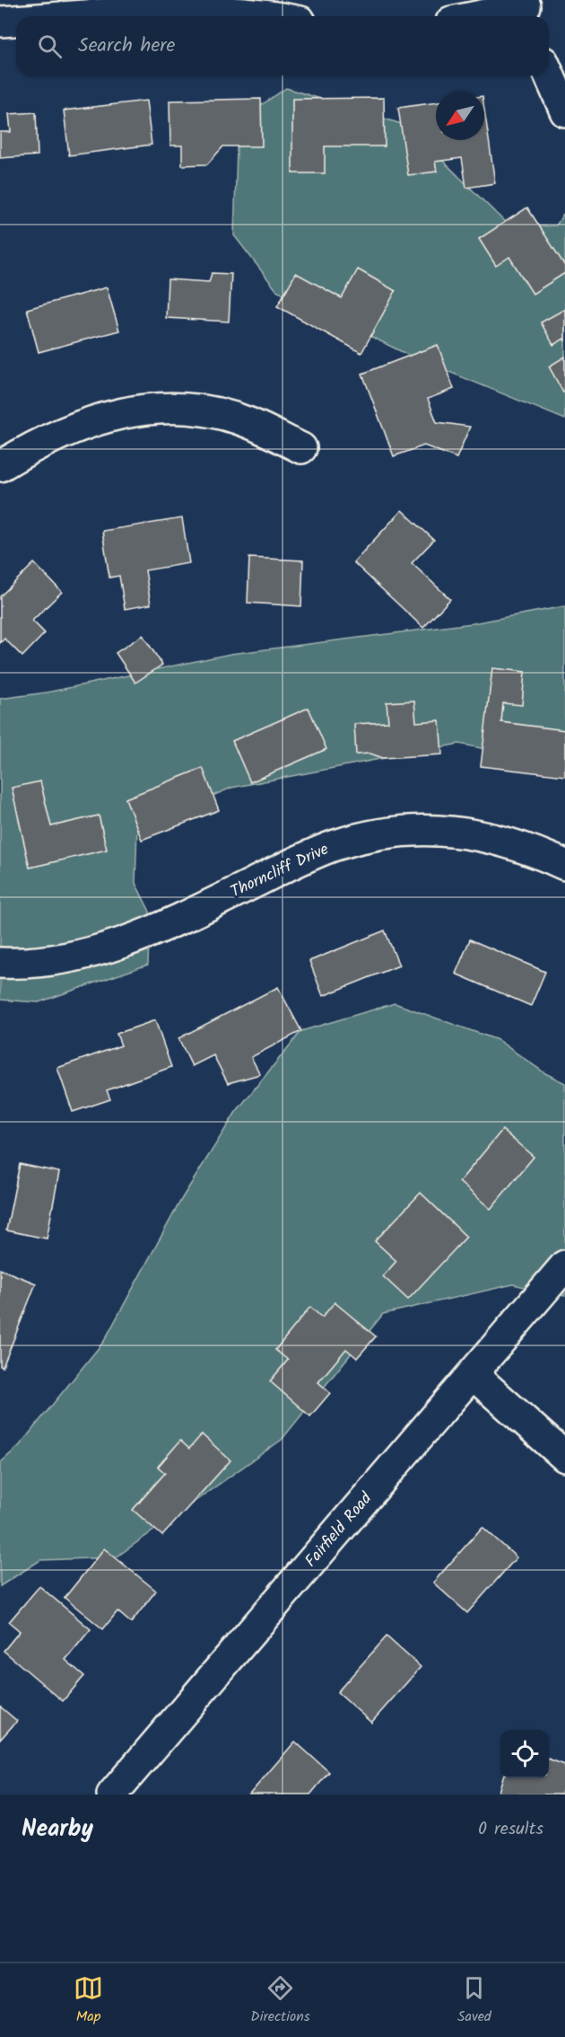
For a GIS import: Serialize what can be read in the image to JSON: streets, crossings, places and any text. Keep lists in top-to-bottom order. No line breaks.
{"streets":{"street":["Thorncliff Drive","Fairfield Road"]},"north":"bottom left","page":{"search":"Search here","heading":["Nearby","0 results"],"nav":["Map","Directions","Saved"]}}
